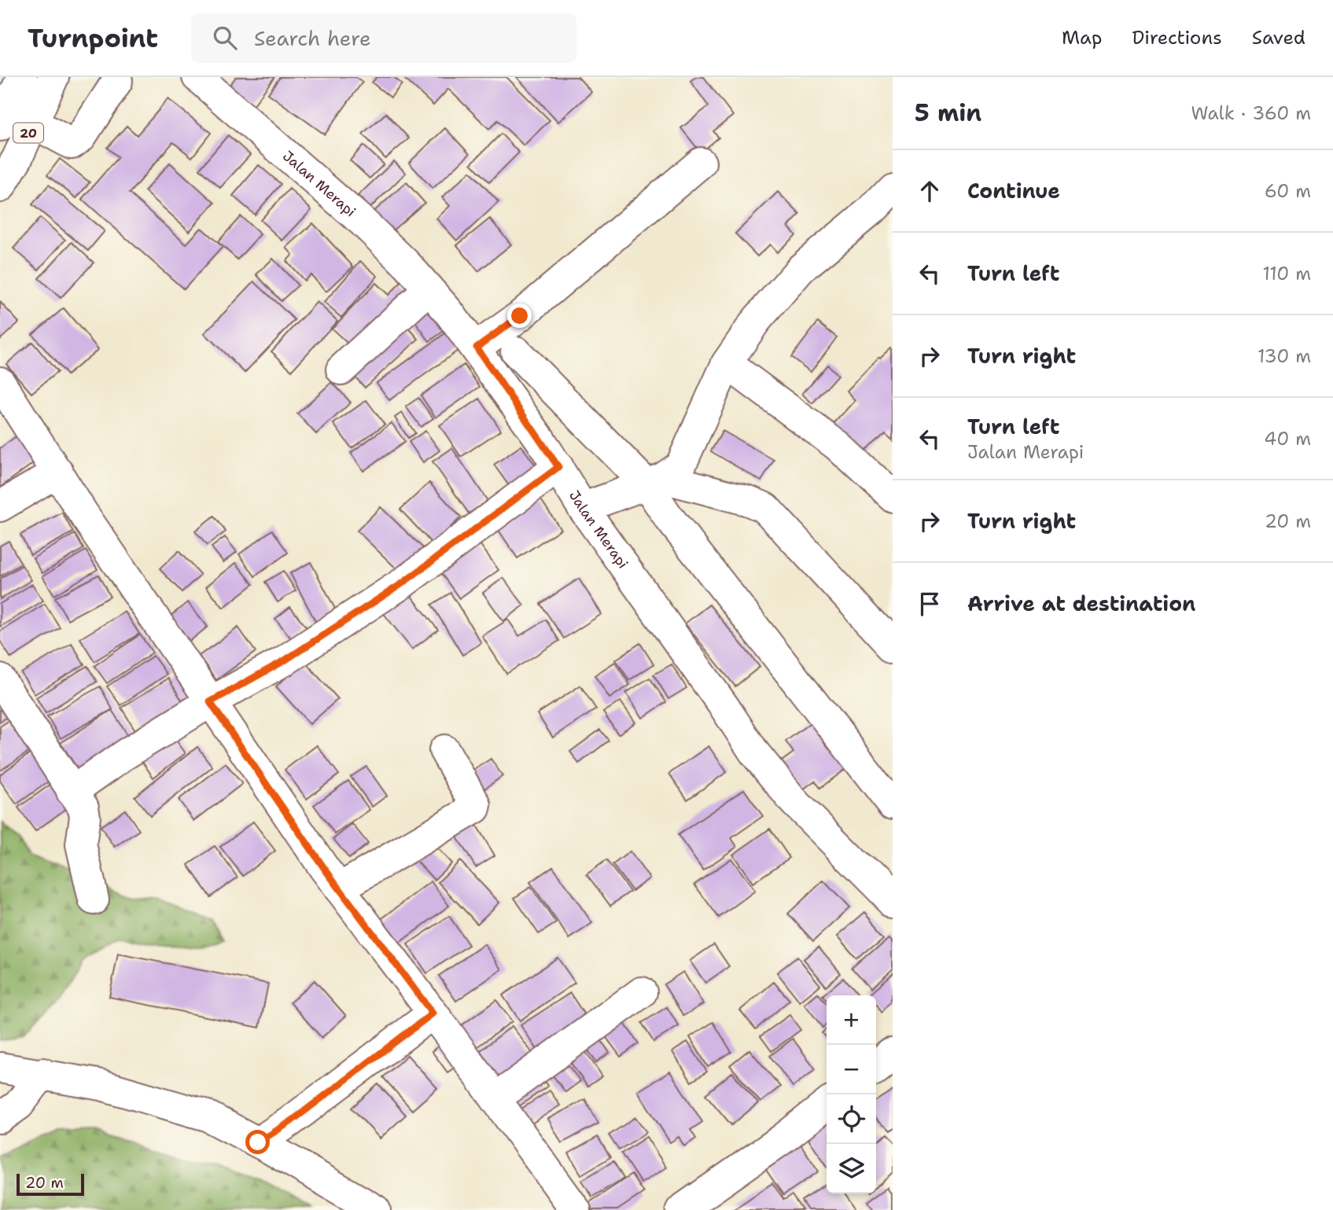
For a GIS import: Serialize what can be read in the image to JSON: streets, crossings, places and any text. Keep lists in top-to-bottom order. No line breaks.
{"streets":{"main road":["20","Jalan Merapi"]},"scale_bar":"20 m","page":{"header":"Turnpoint","search":"Search here","nav":["Map","Directions","Saved"],"heading":["5 min","Walk · 360 m"],"list":[["Continue","60 m"],["Turn left","110 m"],["Turn right","130 m"],["Turn left","Jalan Merapi","40 m"],["Turn right","20 m"],"Arrive at destination"],"map_buttons":["+","−"],"scale":"20 m"}}
